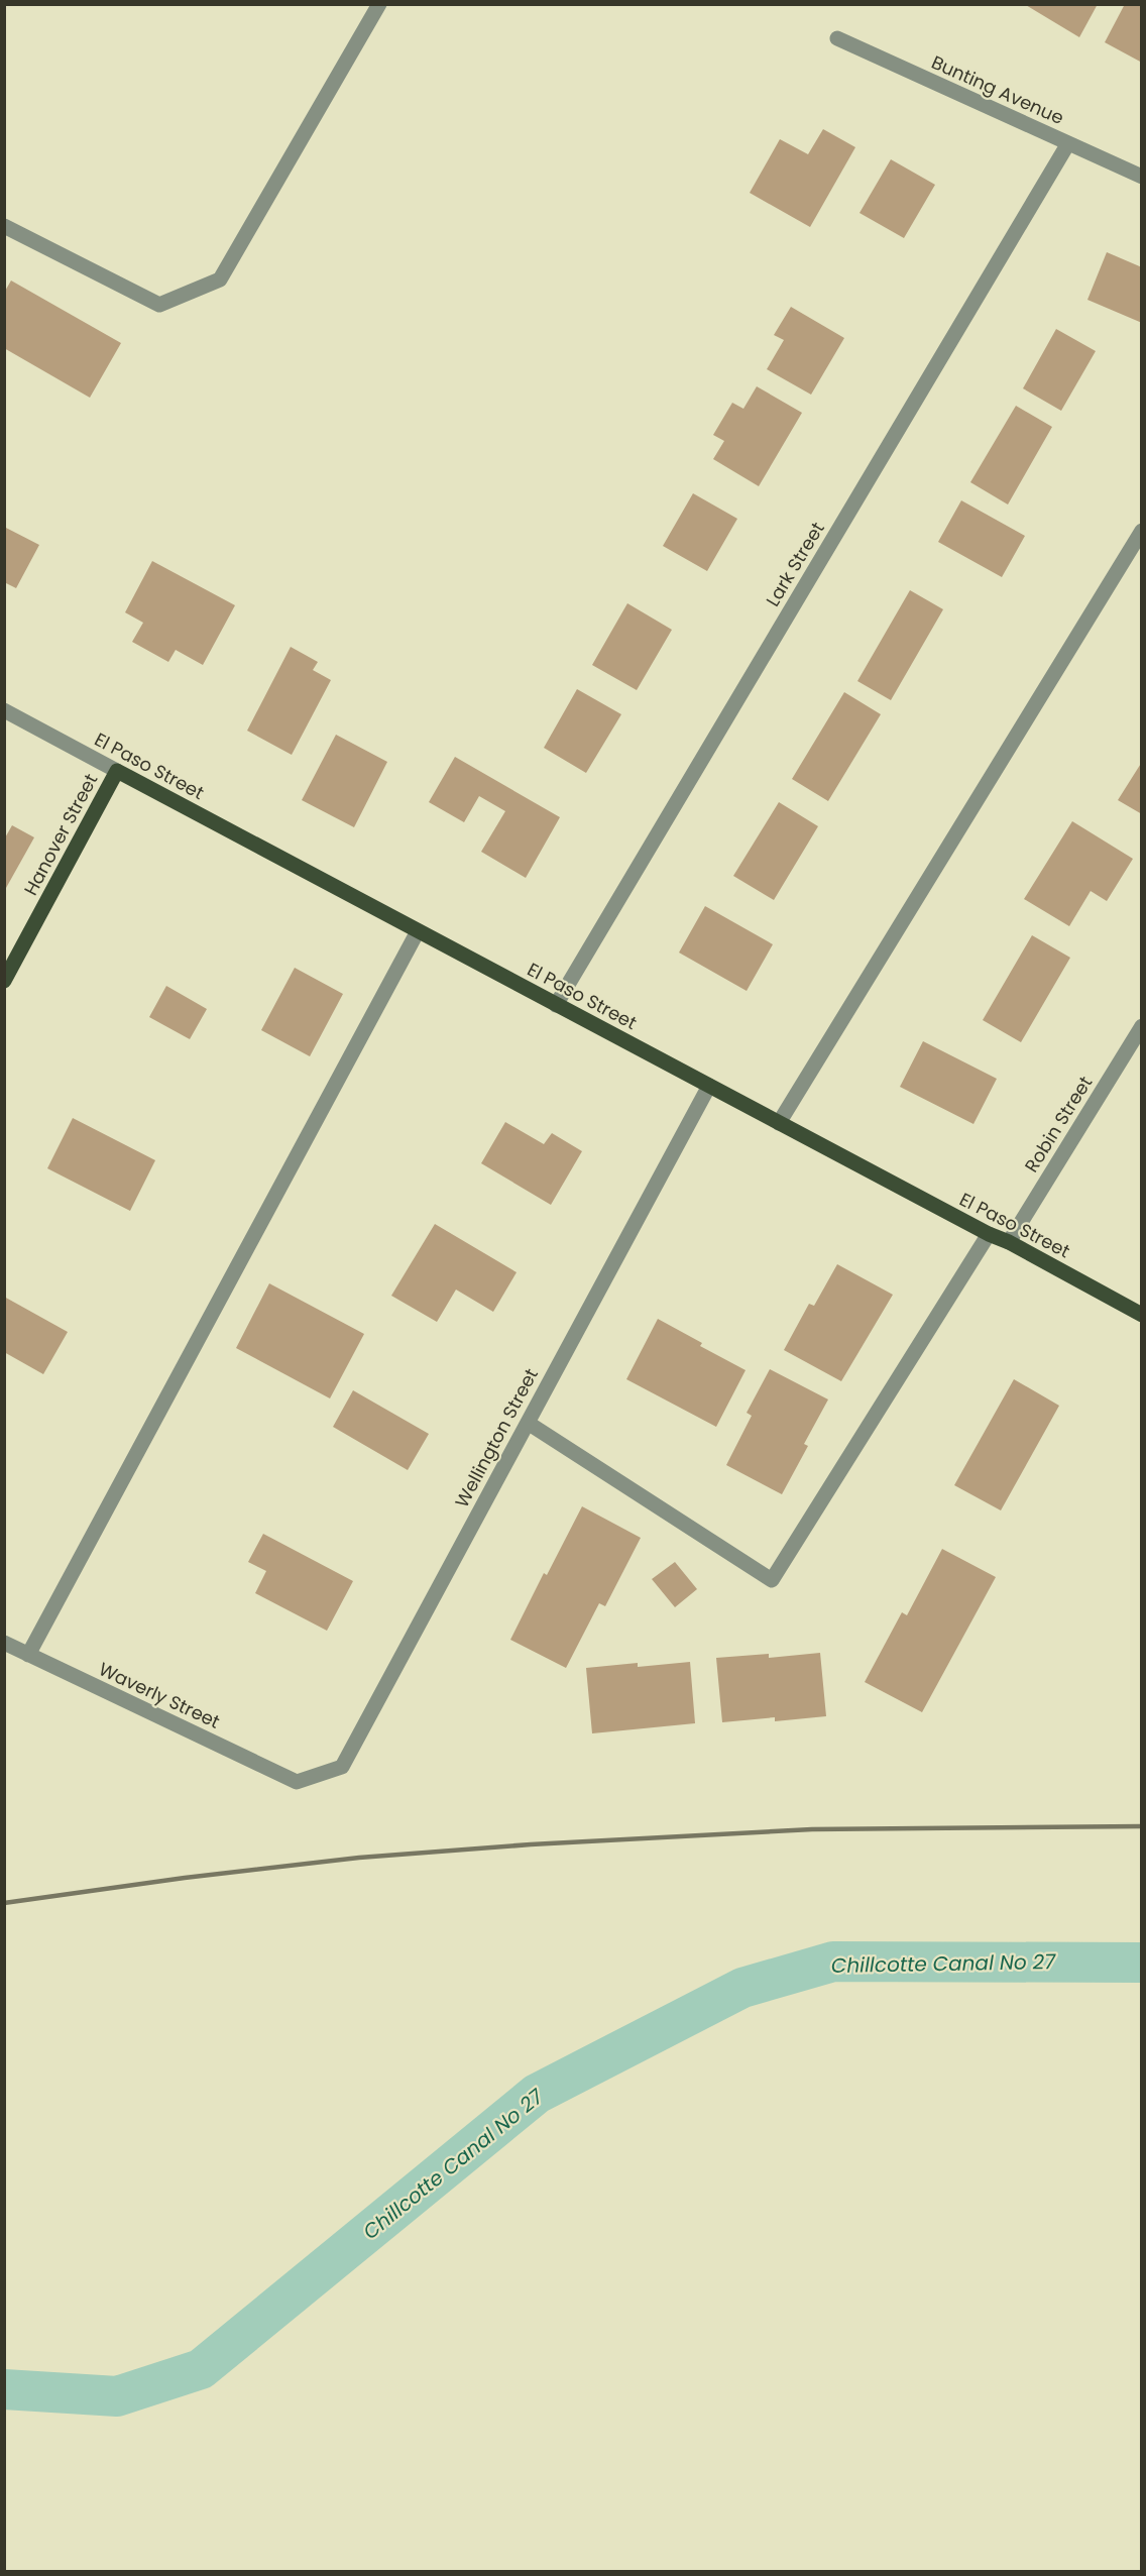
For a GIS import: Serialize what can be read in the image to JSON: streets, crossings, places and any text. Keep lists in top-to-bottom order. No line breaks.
{"streets":{"main road":["El Paso Street","Hanover Street"],"street":["Bunting Avenue","Lark Street","Robin Street","Wellington Street","Waverly Street"]},"crossings":[["Bunting Avenue","Lark Street"],["Lark Street","El Paso Street"],["El Paso Street","Hanover Street"],["El Paso Street","Robin Street"],["El Paso Street","Wellington Street"],["Wellington Street","Waverly Street"]],"water":["Chillcotte Canal No 27"]}
